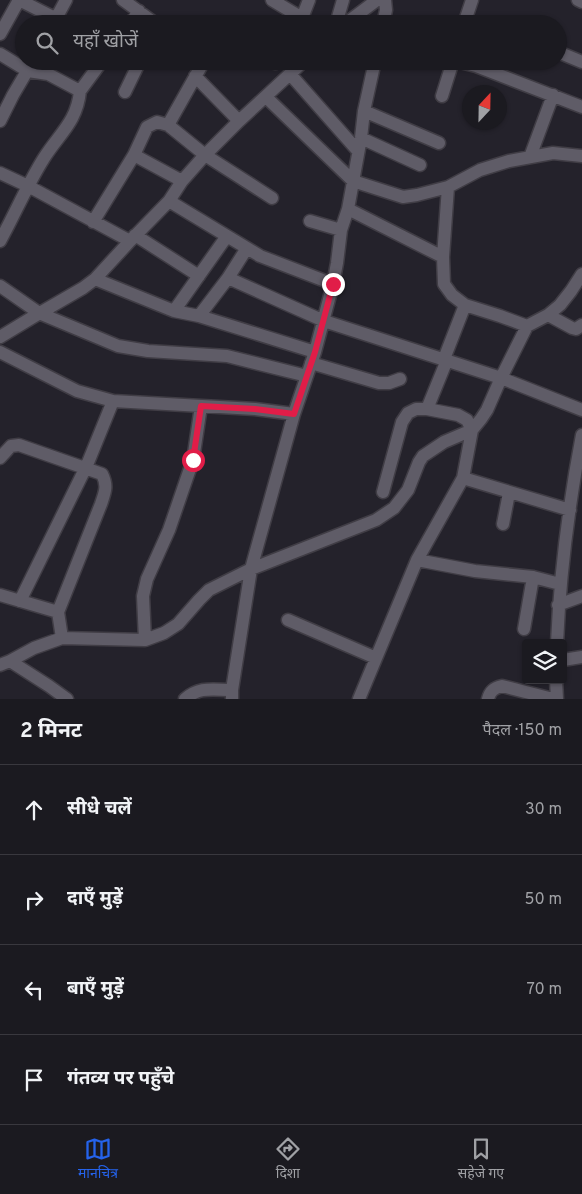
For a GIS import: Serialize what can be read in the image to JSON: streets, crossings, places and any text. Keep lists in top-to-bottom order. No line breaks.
{"north":"top","page":{"search":"यहाँ खोजें","heading":["2 मिनट","पैदल · 150 m"],"list":[["सीधे चलें","30 m"],["दाएँ मुड़ें","50 m"],["बाएँ मुड़ें","70 m"],"गंतव्य पर पहुँचे"],"nav":["मानचित्र","दिशा","सहेजे गए"]}}
